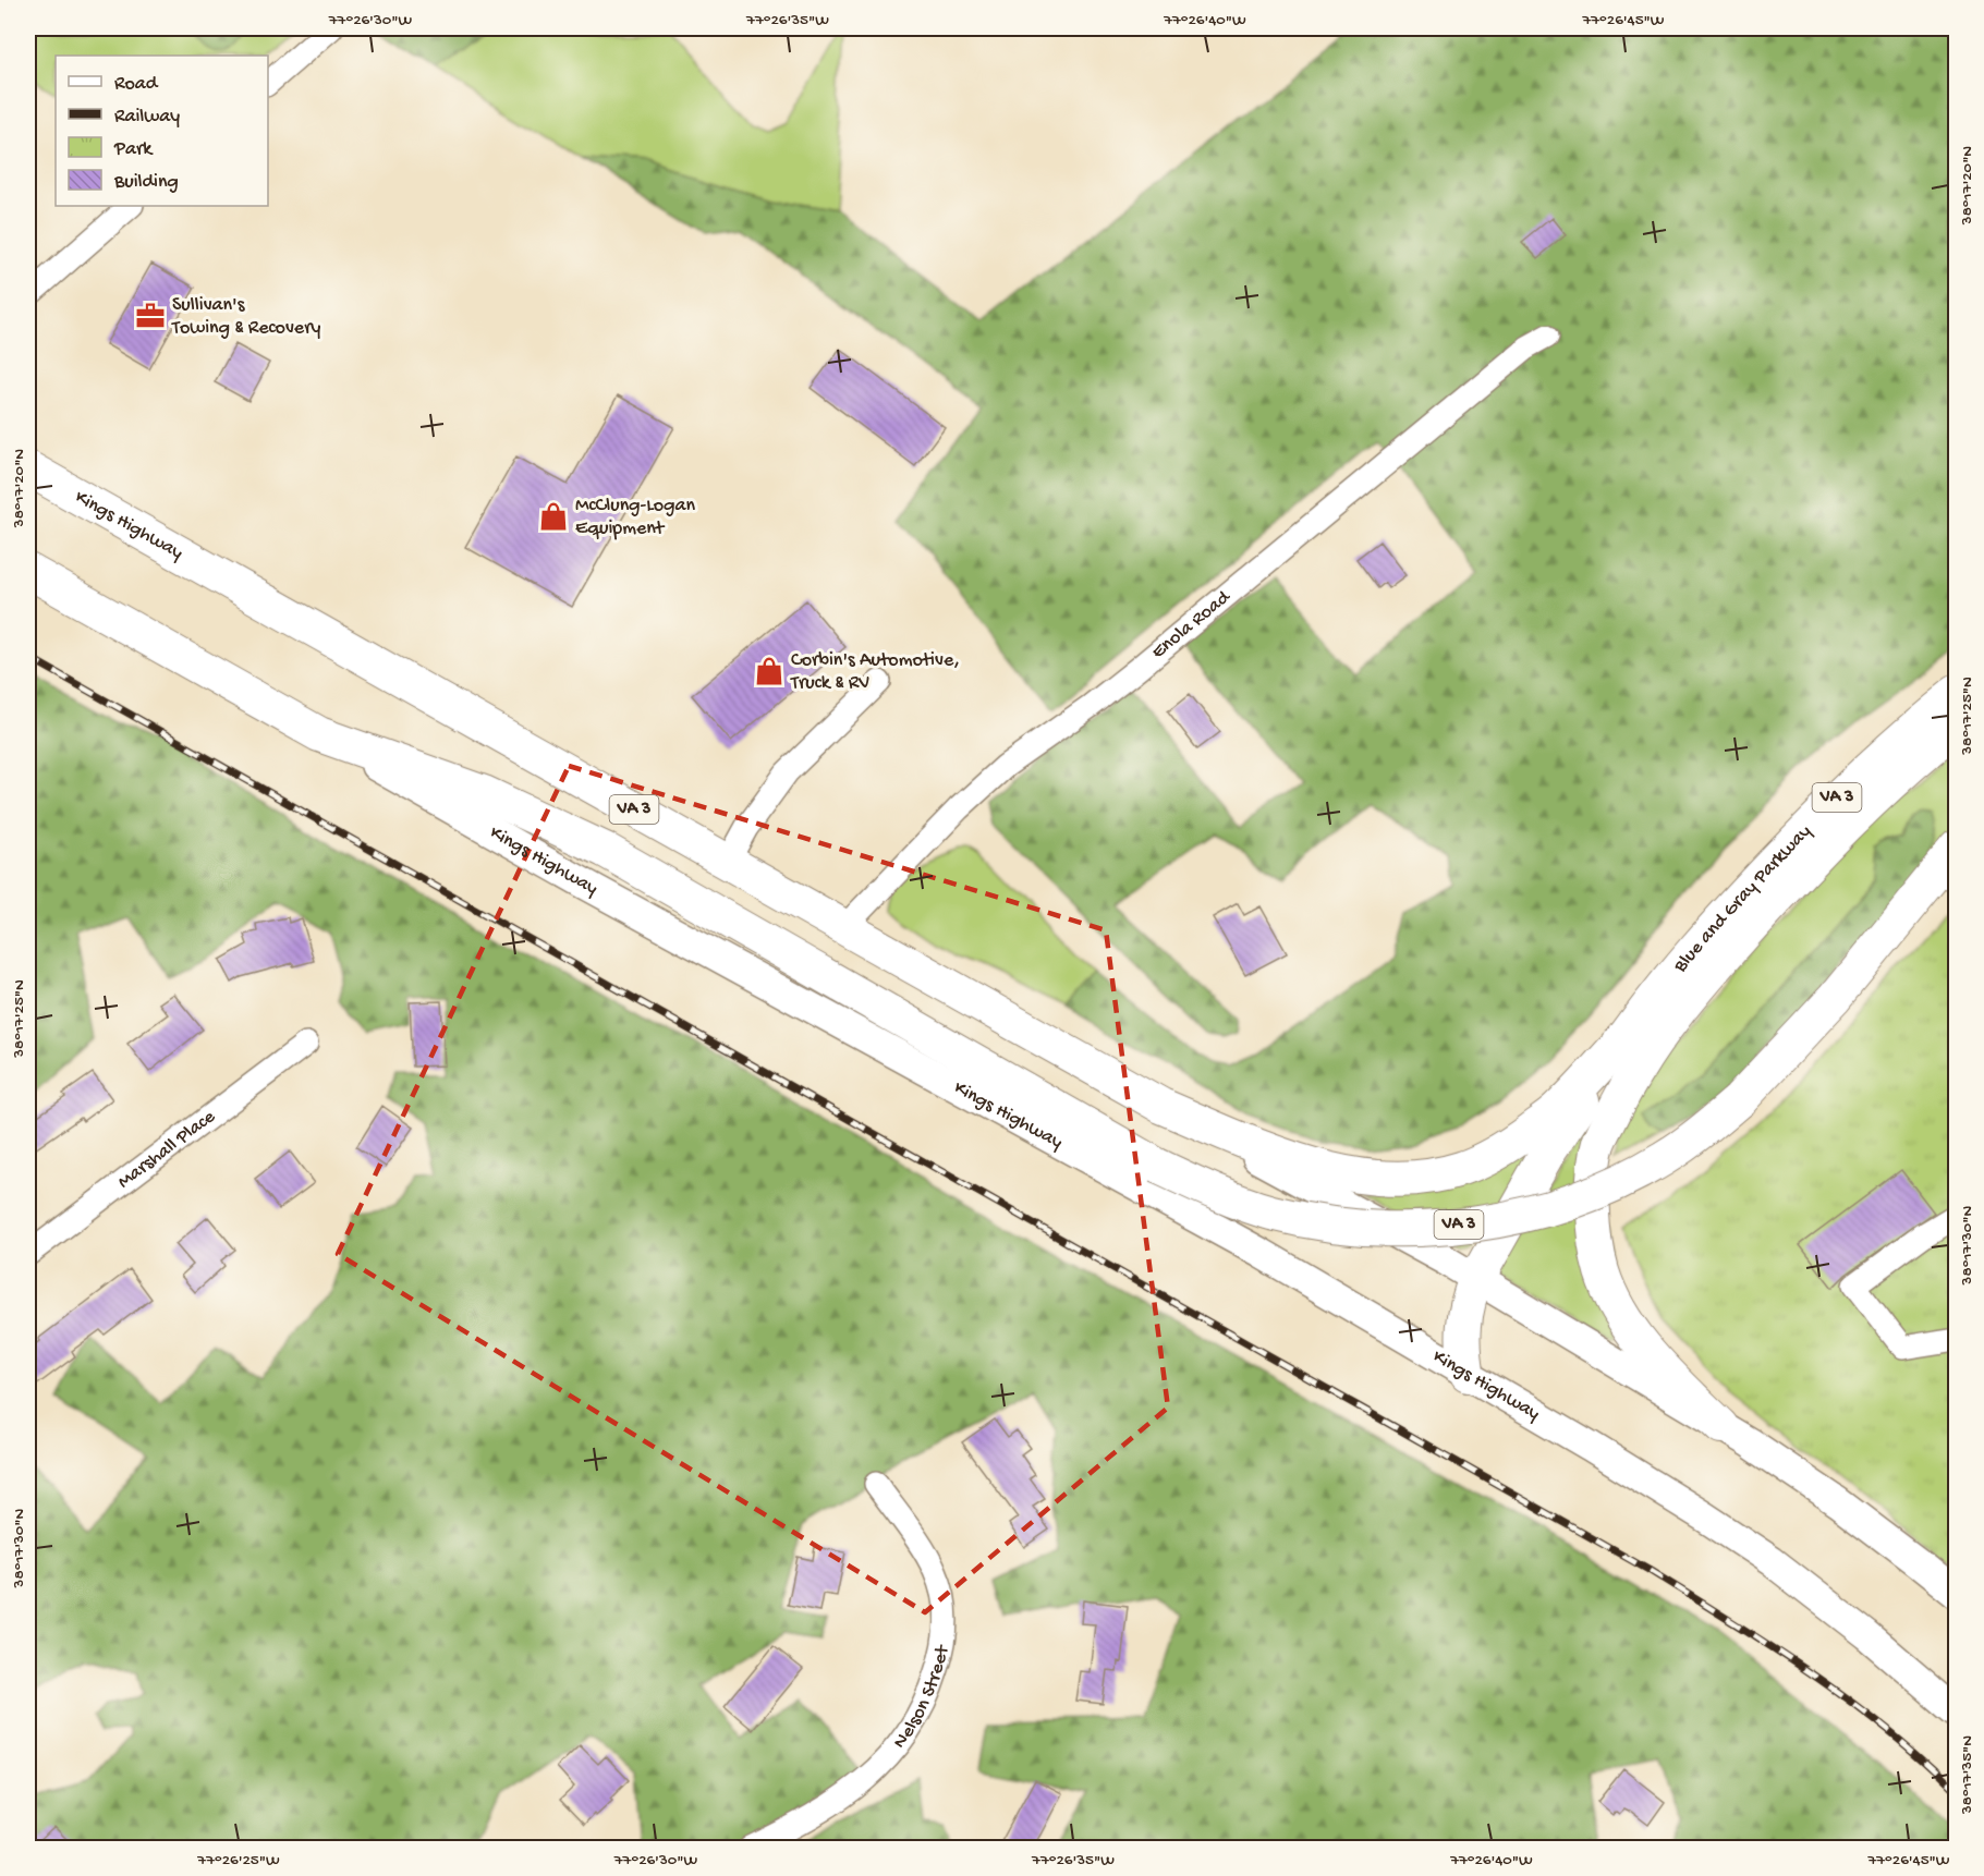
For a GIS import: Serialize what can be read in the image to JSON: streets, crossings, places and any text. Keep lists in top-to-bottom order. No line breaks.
{"streets":{"highway":["Kings Highway","VA 3","Blue and Gray Parkway"],"street":["Enola Road","Marshall Place","Nelson Street"]},"crossings":[["Kings Highway","Enola Road"],["Kings Highway","VA 3"],["VA 3","Blue and Gray Parkway"]],"places":{"office":["Sullivan's Towing & Recovery"],"shop":["McClung-Logan Equipment","Corbin's Automotive, Truck & RV"]},"legend":["Road","Railway","Park","Building"],"coordinates":["77°26'30\"W","77°26'35\"W","77°26'40\"W","77°26'45\"W","38°17'20\"N","38°17'25\"N","38°17'30\"N","38°17'35\"N","77°26'25\"W"]}
